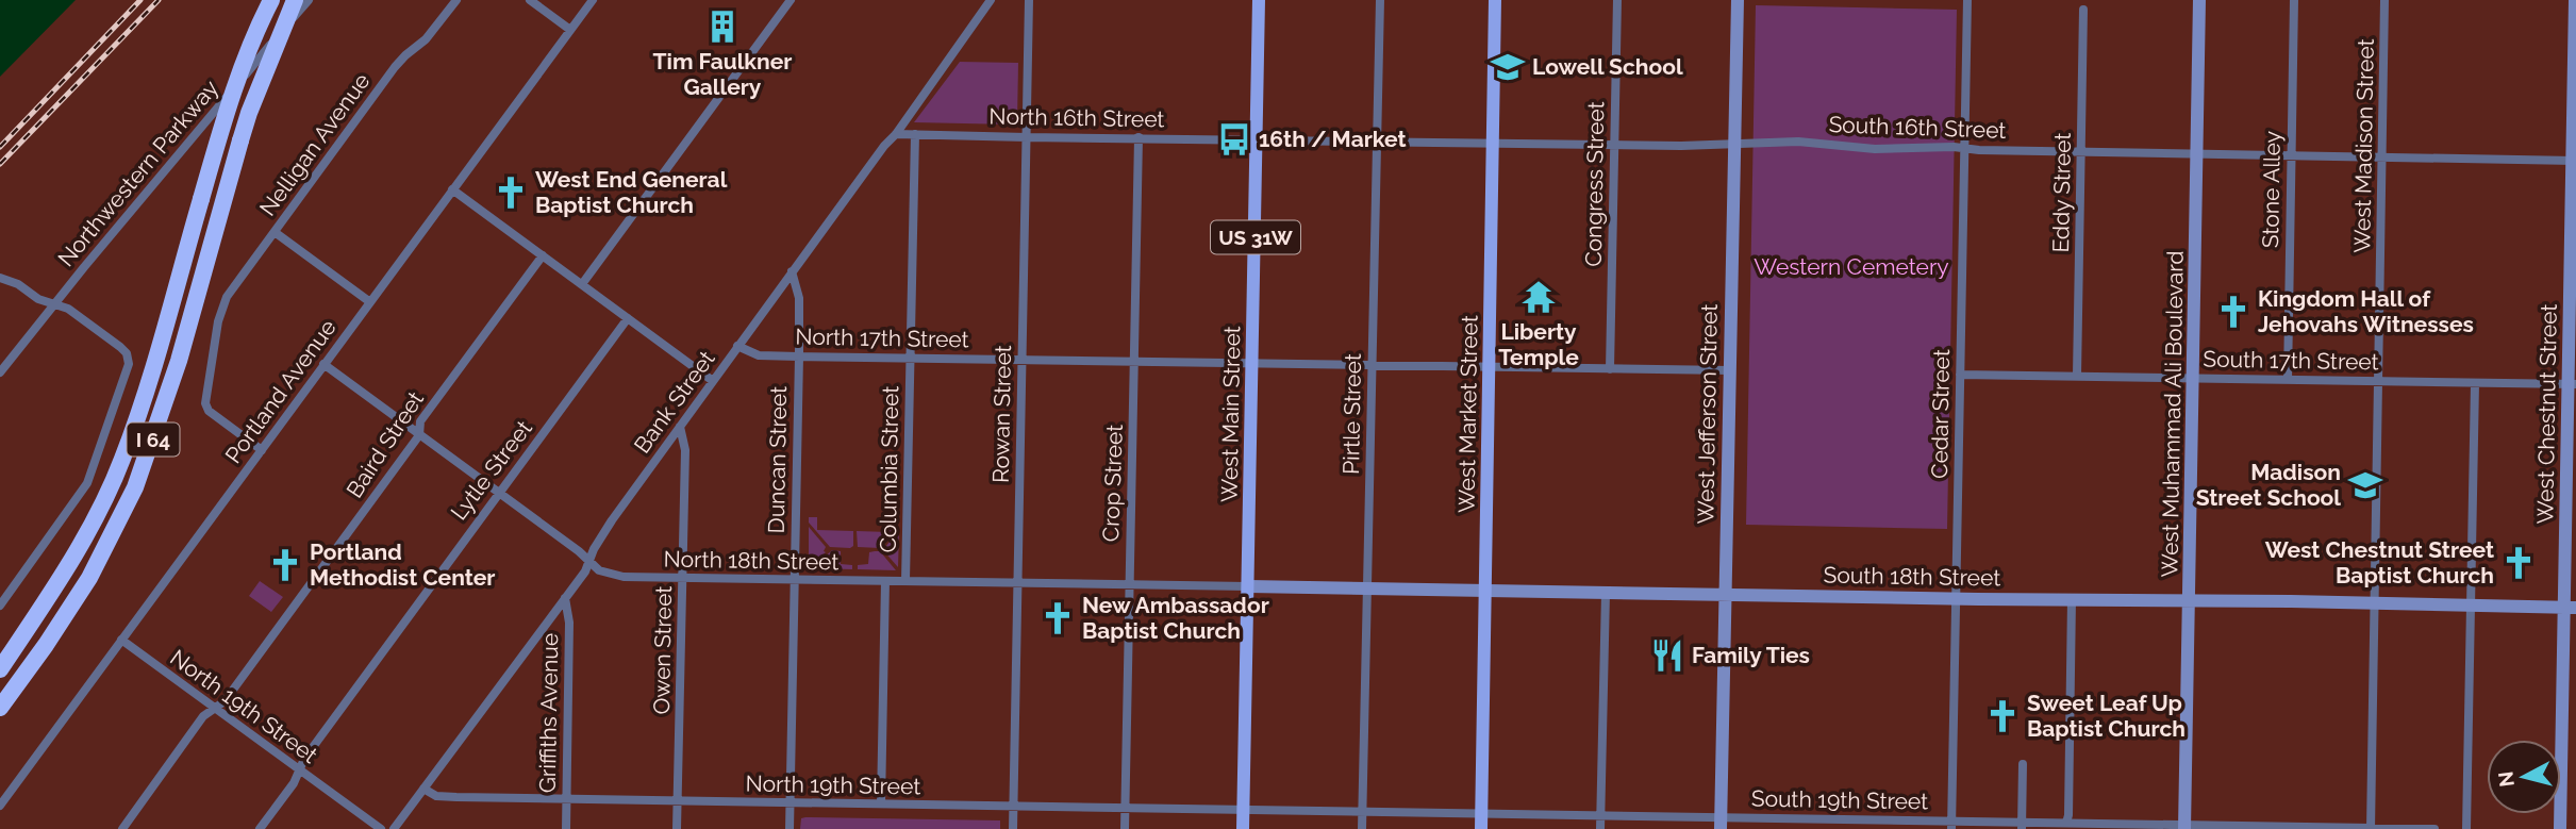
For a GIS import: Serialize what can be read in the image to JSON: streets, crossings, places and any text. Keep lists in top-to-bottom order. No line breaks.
{"streets":{"highway":["I 64"],"main road":["US 31W","West Main Street","West Market Street"],"street":["North 16th Street","South 16th Street","Nelligan Avenue","West Madison Street","Northwestern Parkway","Congress Street","Stone Alley","Eddy Street","North 17th Street","South 17th Street","Portland Avenue","Bank Street","Rowan Street","Pirtle Street","West Jefferson Street","Cedar Street","West Muhammad Ali Boulevard","West Chestnut Street","Baird Street","Duncan Street","Columbia Street","Lytle Street","Crop Street","North 18th Street","South 18th Street","Owen Street","North 19th Street","Griffiths Avenue","South 19th Street"]},"crossings":[["North 16th Street","South 16th Street"],["North 16th Street","Bank Street"],["North 16th Street","Rowan Street"],["North 16th Street","West Main Street"],["North 16th Street","Columbia Street"],["North 16th Street","Crop Street"],["South 16th Street","West Madison Street"],["South 16th Street","Congress Street"],["South 16th Street","Stone Alley"],["South 16th Street","Eddy Street"],["South 16th Street","West Main Street"],["South 16th Street","Pirtle Street"],["South 16th Street","West Market Street"],["South 16th Street","West Jefferson Street"],["South 16th Street","Cedar Street"],["South 16th Street","West Muhammad Ali Boulevard"],["South 16th Street","West Chestnut Street"],["Nelligan Avenue","Portland Avenue"],["West Madison Street","South 17th Street"],["West Madison Street","South 18th Street"],["West Madison Street","South 19th Street"],["Stone Alley","South 17th Street"],["Eddy Street","South 17th Street"],["North 17th Street","Bank Street"],["North 17th Street","Rowan Street"],["North 17th Street","West Main Street"],["North 17th Street","Duncan Street"],["North 17th Street","Columbia Street"],["North 17th Street","Crop Street"],["South 17th Street","Cedar Street"],["South 17th Street","West Muhammad Ali Boulevard"],["South 17th Street","West Chestnut Street"],["Portland Avenue","North 18th Street"],["Portland Avenue","North 19th Street"],["Bank Street","Duncan Street"],["Bank Street","North 18th Street"],["Bank Street","Owen Street"],["Bank Street","North 19th Street"],["Bank Street","Griffiths Avenue"],["Rowan Street","North 18th Street"],["Rowan Street","North 19th Street"],["West Main Street","North 18th Street"],["West Main Street","South 18th Street"],["West Main Street","North 19th Street"],["West Main Street","South 19th Street"],["Pirtle Street","South 18th Street"],["Pirtle Street","South 19th Street"],["West Market Street","South 18th Street"],["West Market Street","South 19th Street"],["West Jefferson Street","South 18th Street"],["West Jefferson Street","South 19th Street"],["Cedar Street","South 18th Street"],["Cedar Street","South 19th Street"],["West Muhammad Ali Boulevard","South 18th Street"],["West Muhammad Ali Boulevard","South 19th Street"],["West Chestnut Street","South 18th Street"],["Baird Street","North 18th Street"],["Baird Street","North 19th Street"],["Duncan Street","North 18th Street"],["Duncan Street","North 19th Street"],["Columbia Street","North 18th Street"],["Columbia Street","North 19th Street"],["Lytle Street","North 18th Street"],["Lytle Street","North 19th Street"],["Crop Street","North 18th Street"],["Crop Street","North 19th Street"],["North 18th Street","South 18th Street"],["North 18th Street","Owen Street"],["Owen Street","North 19th Street"],["North 19th Street","Griffiths Avenue"],["North 19th Street","South 19th Street"]],"parks":["Western Cemetery"],"places":{"building":["Tim Faulkner Gallery"],"school or university":["Lowell School","Madison Street School"],"bus stop":["16th / Market"],"church":["West End General Baptist Church","Kingdom Hall of Jehovahs Witnesses","West Chestnut Street Baptist Church","Portland Methodist Center","New Ambassador Baptist Church","Sweet Leaf Up Baptist Church"],"temple":["Liberty Temple"],"restaurant":["Family Ties"]},"north":"left"}
